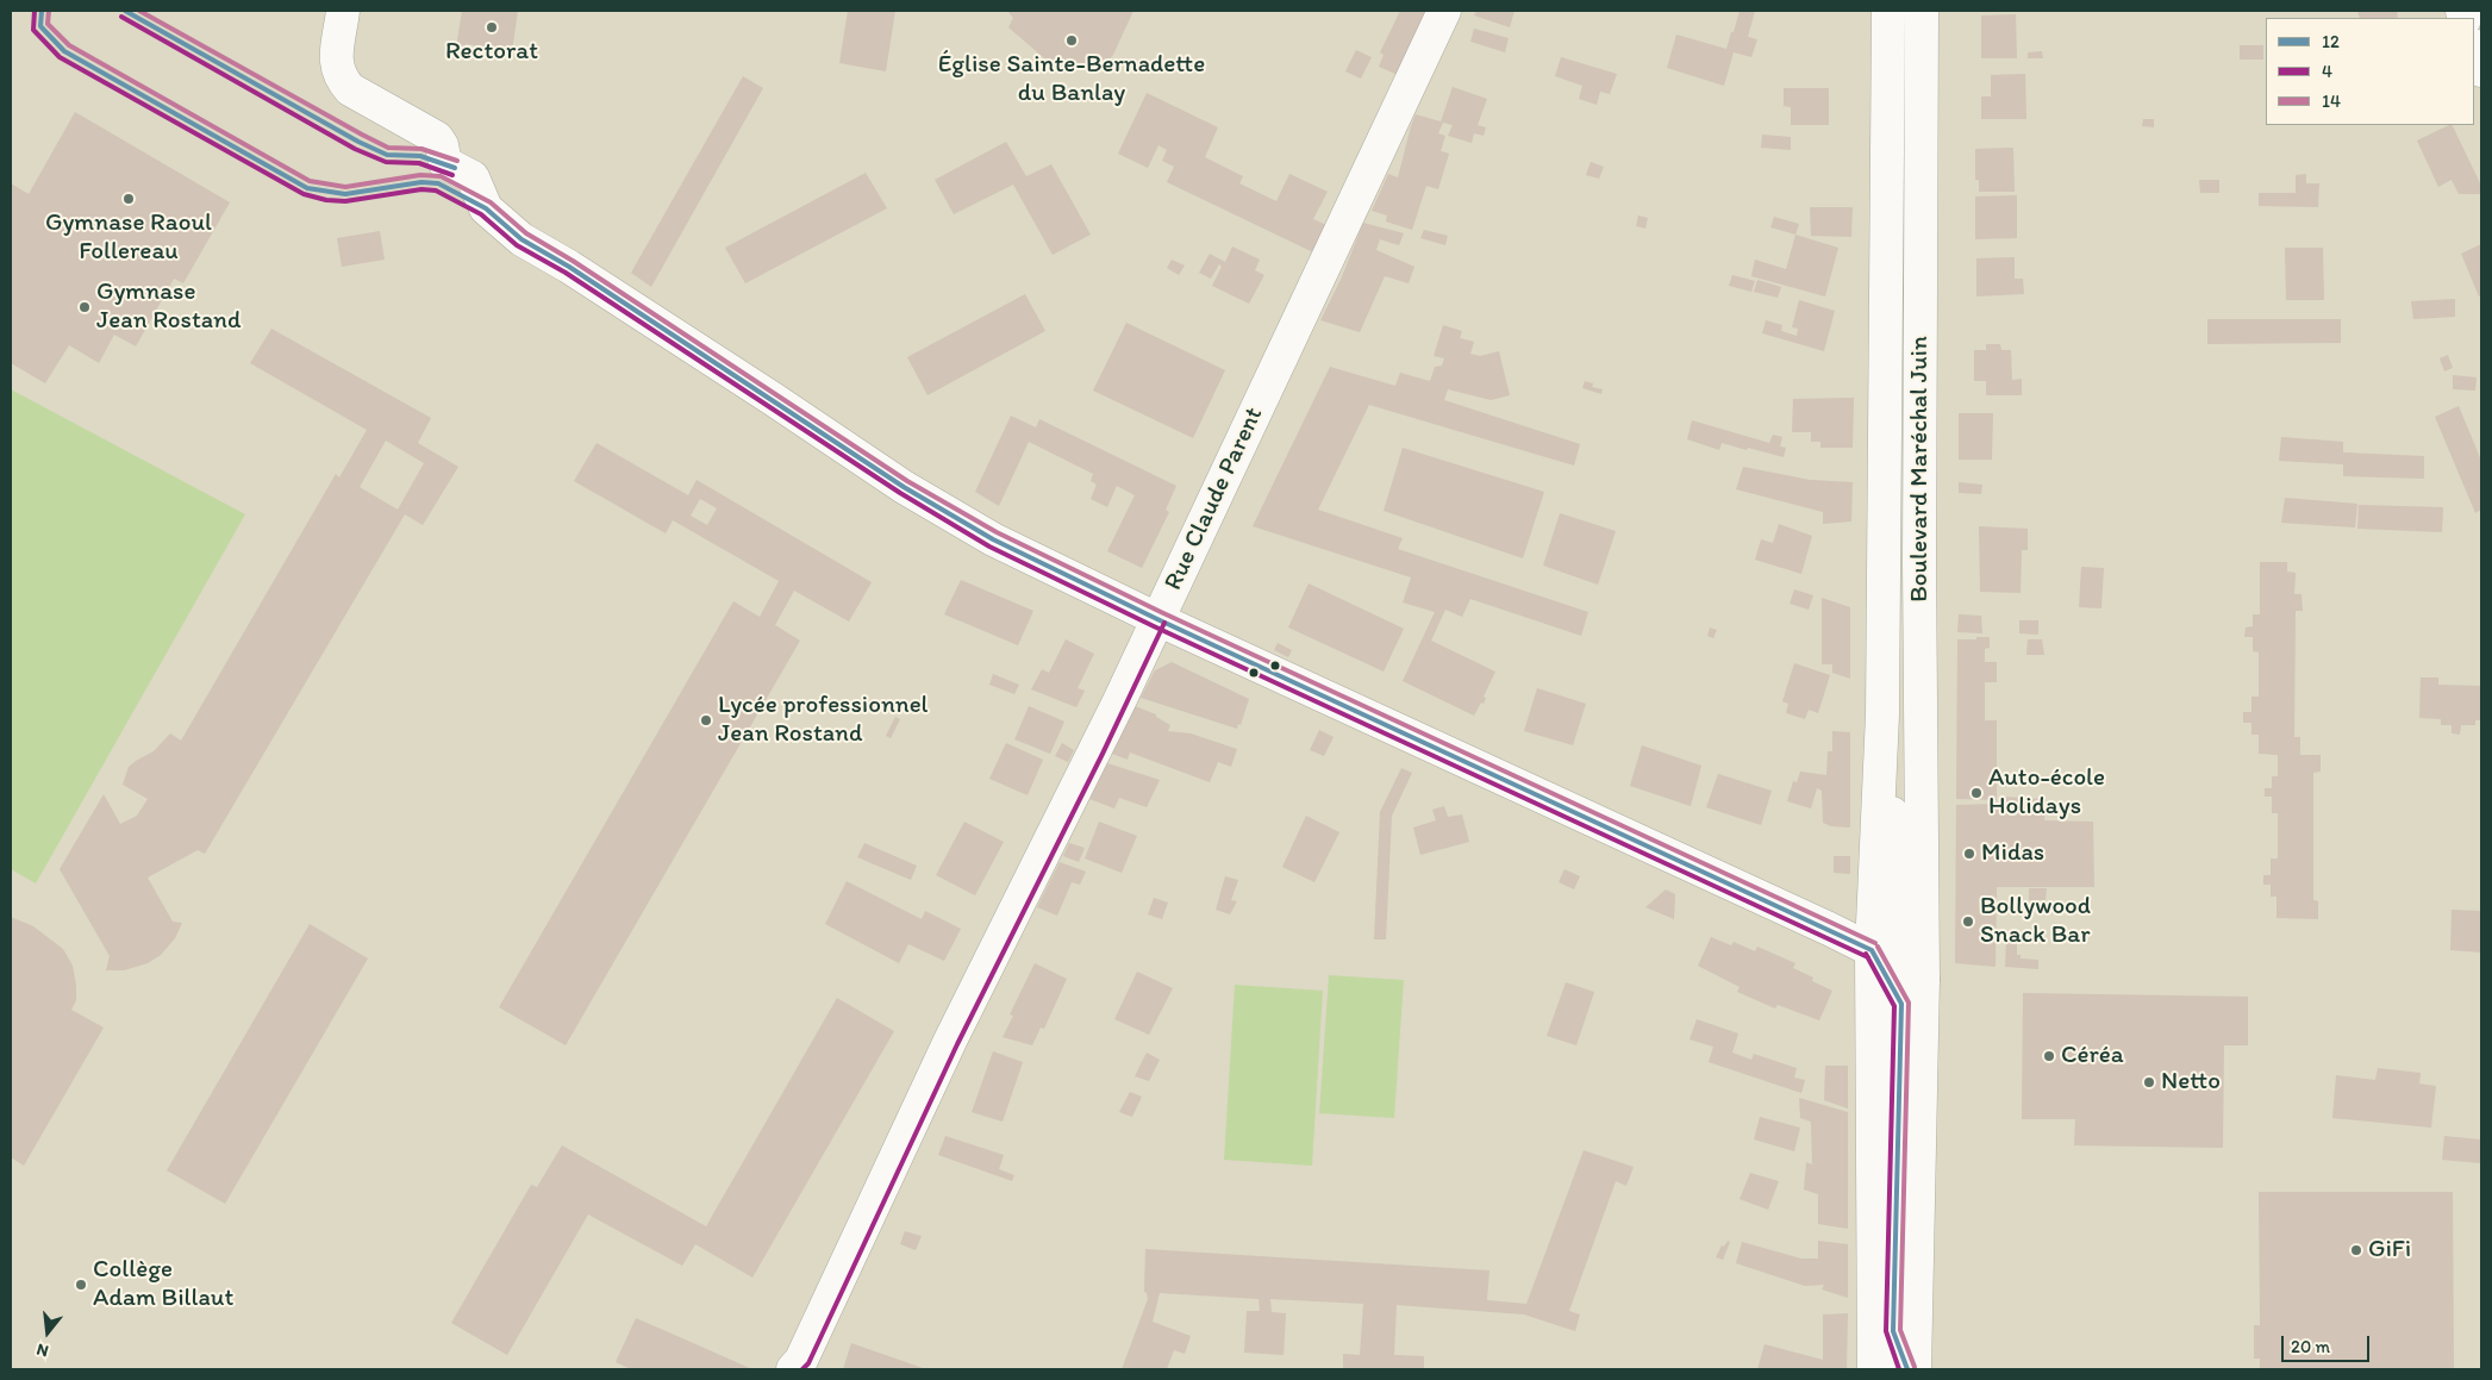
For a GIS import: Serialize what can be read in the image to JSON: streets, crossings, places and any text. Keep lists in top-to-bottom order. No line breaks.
{"streets":{"street":["Boulevard Maréchal Juin","Rue Claude Parent"]},"places":["Rectorat","Église Sainte-Bernadette du Banlay","Gymnase Raoul Follereau","Gymnase Jean Rostand","Lycée professionnel Jean Rostand","Auto-école Holidays","Midas","Bollywood Snack Bar","Céréa","Netto","GiFi","Collège Adam Billaut"],"lines":["transit line 12","transit line 4","transit line 14"],"legend":["12","4","14"],"scale_bar":"20 m","north":"bottom"}
